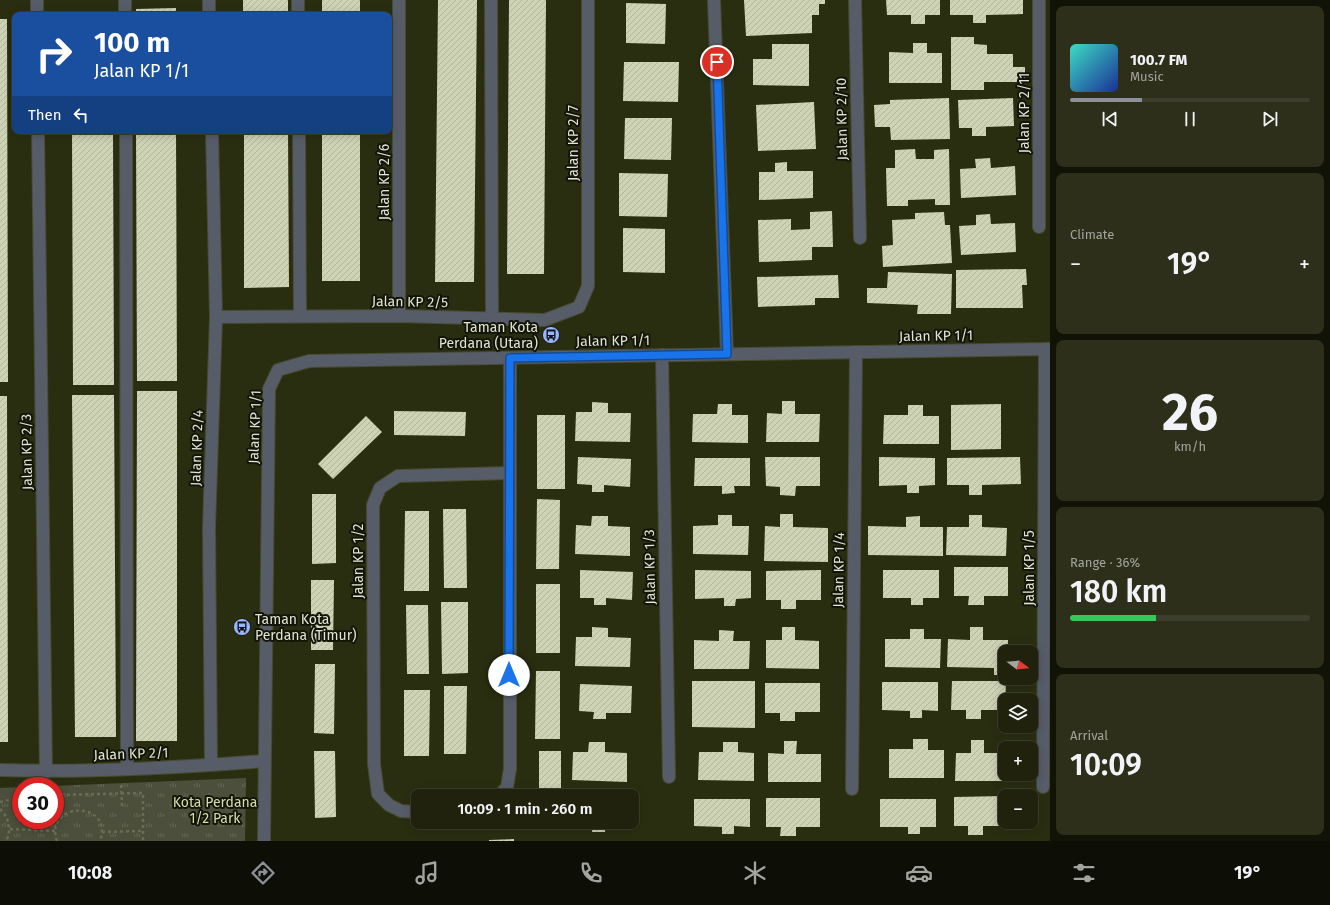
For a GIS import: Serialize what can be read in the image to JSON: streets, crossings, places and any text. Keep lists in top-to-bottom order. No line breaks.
{"streets":{"street":["Jalan KP 2/11","Jalan KP 2/10","Jalan KP 2/7","Jalan KP 2/6","Jalan KP 2/5","Jalan KP 1/1","Jalan KP 2/4","Jalan KP 2/3","Jalan KP 1/2","Jalan KP 1/3","Jalan KP 1/5","Jalan KP 1/4","Jalan KP 2/1"]},"crossings":[["Jalan KP 2/7","Jalan KP 2/5"],["Jalan KP 2/6","Jalan KP 2/5"],["Jalan KP 2/5","Jalan KP 2/4"],["Jalan KP 1/1","Jalan KP 1/3"],["Jalan KP 1/1","Jalan KP 1/5"],["Jalan KP 1/1","Jalan KP 1/4"],["Jalan KP 1/1","Jalan KP 2/1"],["Jalan KP 2/4","Jalan KP 2/1"],["Jalan KP 2/3","Jalan KP 2/1"]],"parks":["Kota Perdana 1/2 Park"],"places":{"bus stop":["Taman Kota Perdana (Utara)","Taman Kota Perdana (Timur)"]},"north":"right","page":{"turn":["100 m","Jalan KP 1/1"],"song":["100.7 FM","Music"],"then":"Then","tile":["Climate",["26","km/h"],["Range · 36%","180 km"],["Arrival","10:09"]],"heat":["−","19°","+"],"map_buttons":["+","−"],"limit":"30","trip":"10:09 · 1 min · 260 m","tabs":["10:08","19°"]}}
